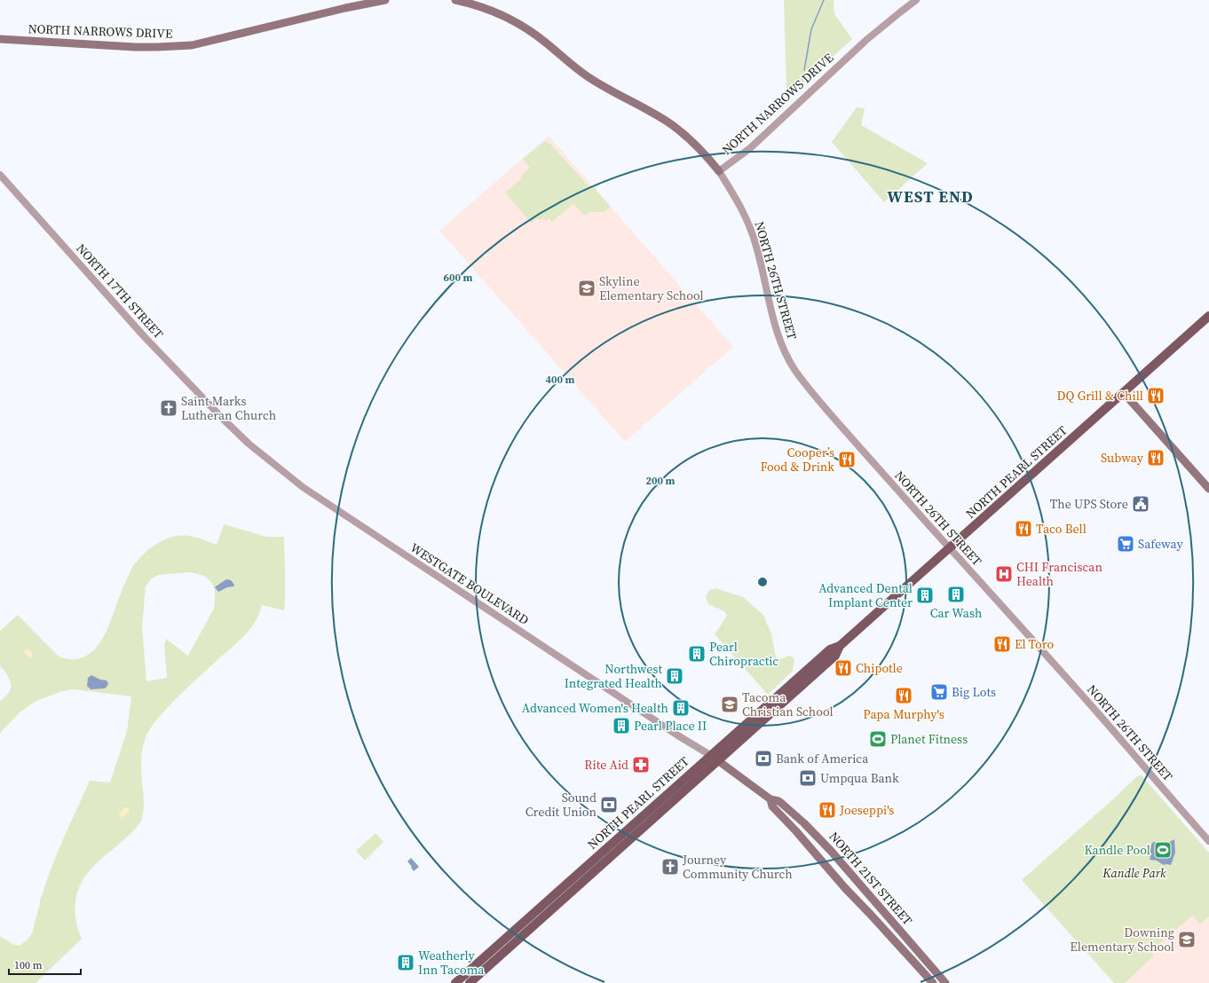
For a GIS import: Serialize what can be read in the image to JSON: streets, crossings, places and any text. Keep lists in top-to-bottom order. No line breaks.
{"streets":{"main road":["NORTH NARROWS DRIVE","NORTH PEARL STREET","NORTH 21ST STREET"],"street":["NORTH 26TH STREET","NORTH 17TH STREET","WESTGATE BOULEVARD"]},"crossings":[["NORTH NARROWS DRIVE","NORTH 26TH STREET"],["NORTH 26TH STREET","NORTH PEARL STREET"],["NORTH 17TH STREET","WESTGATE BOULEVARD"],["NORTH PEARL STREET","WESTGATE BOULEVARD"],["NORTH PEARL STREET","NORTH 21ST STREET"],["WESTGATE BOULEVARD","NORTH 21ST STREET"]],"districts":["WEST END"],"parks":["Kandle Park"],"places":{"school or university":["Skyline Elementary School","Tacoma Christian School","Downing Elementary School"],"restaurant":["DQ Grill & Chill","Subway","Cooper’s Food & Drink","Taco Bell","El Toro","Chipotle","Papa Murphy's","Joeseppi's"],"church":["Saint Marks Lutheran Church","Journey Community Church"],"public building":["The UPS Store"],"supermarket":["Safeway","Big Lots"],"hospital":["CHI Franciscan Health"],"building":["Car Wash","Advanced Dental Implant Center","Pearl Chiropractic","Northwest Integrated Health","Advanced Women's Health","Pearl Place II","Weatherly Inn Tacoma"],"sports":["Planet Fitness","Kandle Pool"],"bank":["Bank of America","Umpqua Bank","Sound Credit Union"],"pharmacy":["Rite Aid"]},"scale_bar":"100 m","rings":["600 m","400 m","200 m"]}
